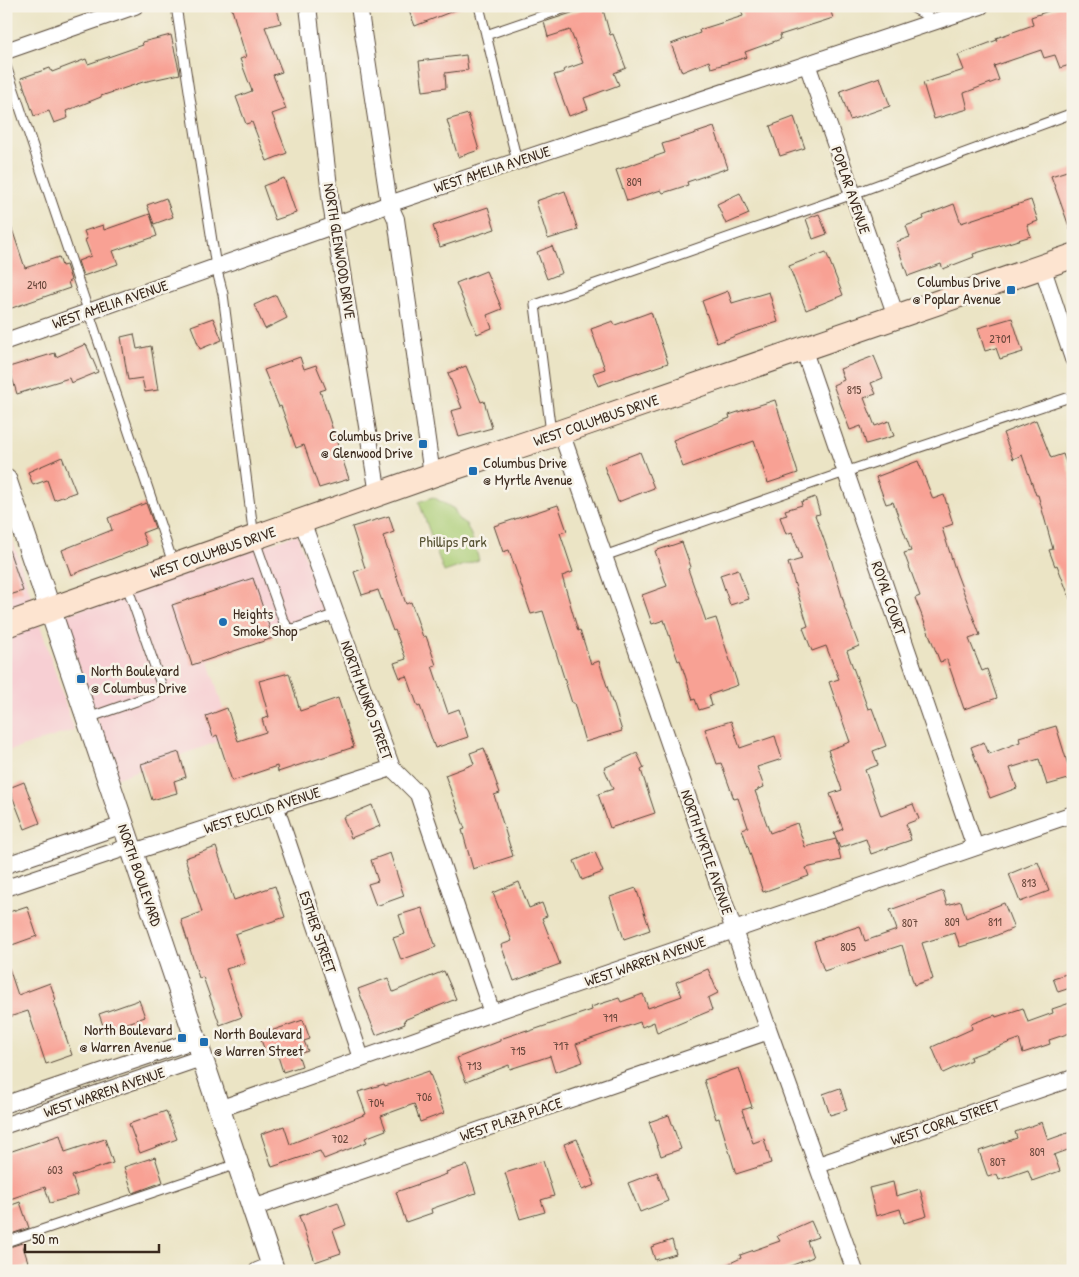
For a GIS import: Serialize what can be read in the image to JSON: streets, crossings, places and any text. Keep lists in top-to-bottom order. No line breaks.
{"streets":{"main road":["WEST COLUMBUS DRIVE"],"street":["WEST AMELIA AVENUE","POPLAR AVENUE","NORTH GLENWOOD DRIVE","ROYAL COURT","NORTH MUNRO STREET","WEST EUCLID AVENUE","NORTH MYRTLE AVENUE","NORTH BOULEVARD","ESTHER STREET","WEST WARREN AVENUE","WEST PLAZA PLACE","WEST CORAL STREET"]},"crossings":[["WEST AMELIA AVENUE","POPLAR AVENUE"],["WEST AMELIA AVENUE","NORTH GLENWOOD DRIVE"],["POPLAR AVENUE","WEST COLUMBUS DRIVE"],["NORTH GLENWOOD DRIVE","WEST COLUMBUS DRIVE"],["WEST COLUMBUS DRIVE","ROYAL COURT"],["WEST COLUMBUS DRIVE","NORTH MUNRO STREET"],["WEST COLUMBUS DRIVE","NORTH MYRTLE AVENUE"],["WEST COLUMBUS DRIVE","NORTH BOULEVARD"],["ROYAL COURT","WEST WARREN AVENUE"],["NORTH MUNRO STREET","WEST EUCLID AVENUE"],["NORTH MUNRO STREET","WEST WARREN AVENUE"],["WEST EUCLID AVENUE","NORTH BOULEVARD"],["WEST EUCLID AVENUE","ESTHER STREET"],["NORTH MYRTLE AVENUE","WEST WARREN AVENUE"],["NORTH MYRTLE AVENUE","WEST PLAZA PLACE"],["NORTH MYRTLE AVENUE","WEST CORAL STREET"],["NORTH BOULEVARD","WEST WARREN AVENUE"],["NORTH BOULEVARD","WEST PLAZA PLACE"],["ESTHER STREET","WEST WARREN AVENUE"]],"parks":["Phillips Park"],"places":{"transit":["Columbus Drive @ Poplar Avenue","Columbus Drive @ Glenwood Drive","Columbus Drive @ Myrtle Avenue","North Boulevard @ Columbus Drive","North Boulevard @ Warren Avenue","North Boulevard @ Warren Street"],"other":["Heights Smoke Shop"]},"house_numbers":["809","2410","2701","815","813","809","811","807","805","719","717","715","713","706","704","702","809","807","603"],"scale_bar":"50 m"}
